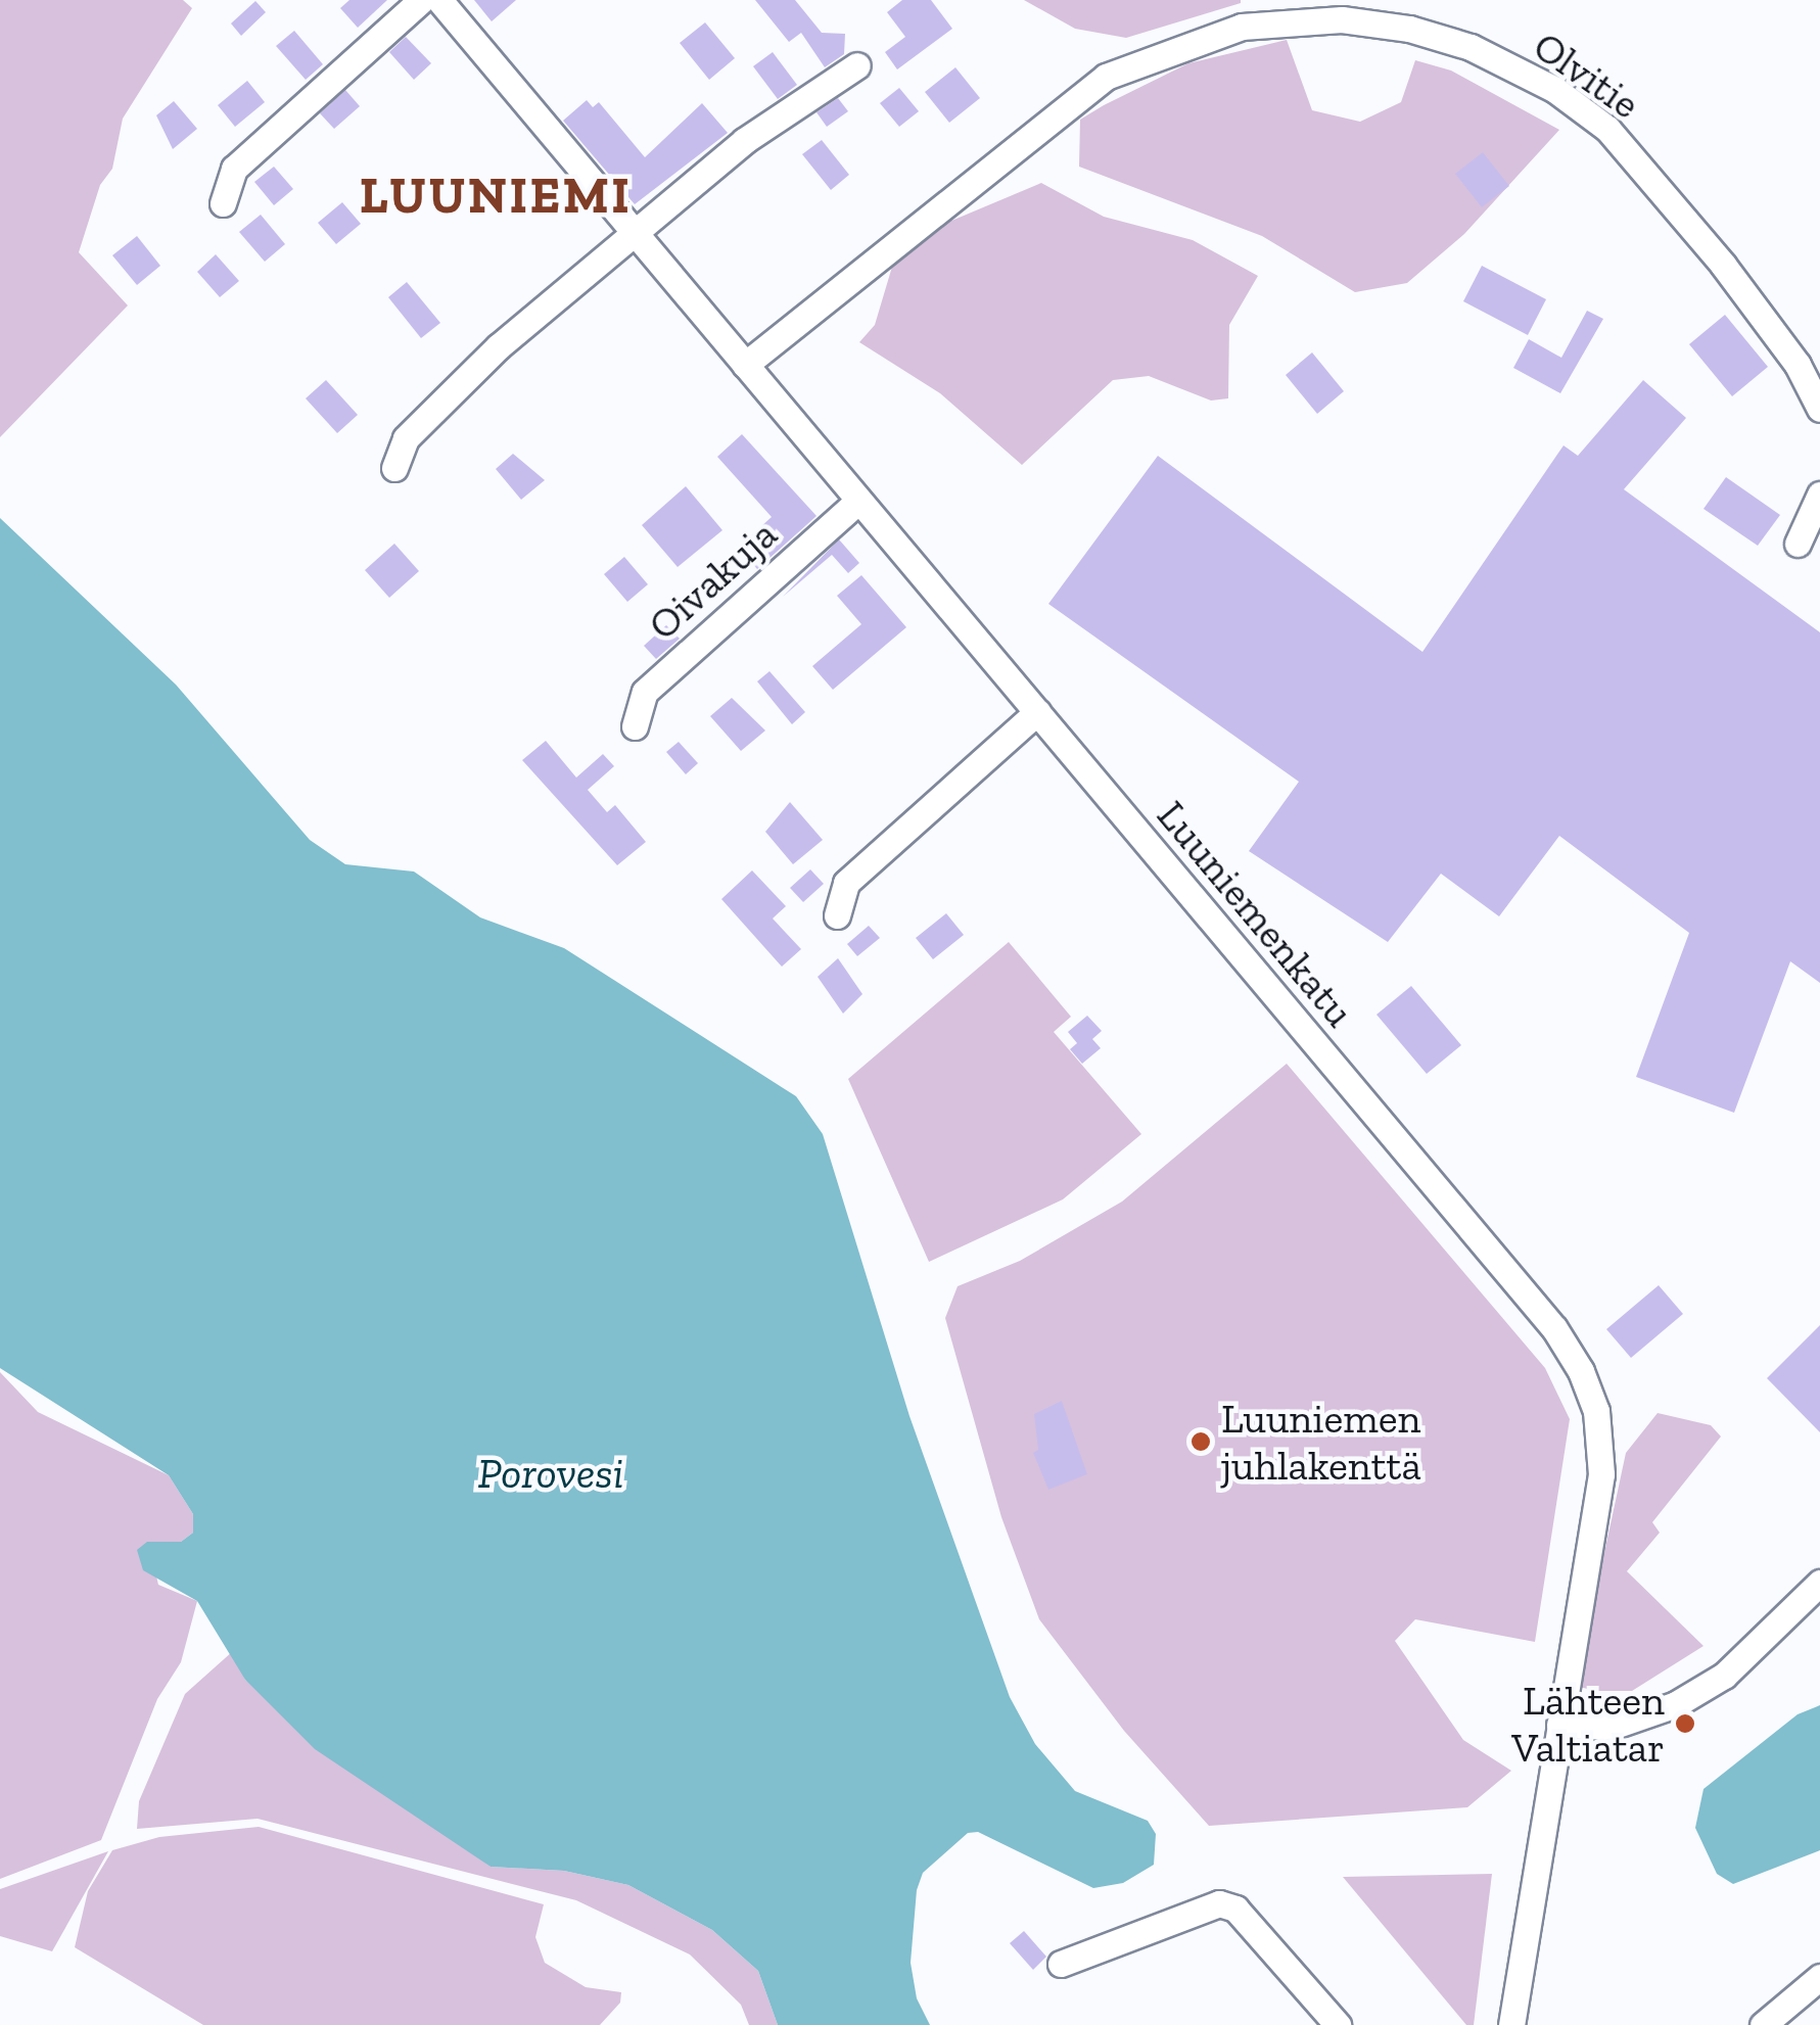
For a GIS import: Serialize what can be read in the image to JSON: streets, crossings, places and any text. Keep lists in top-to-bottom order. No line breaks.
{"streets":{"street":["Olvitie","Oivakuja","Luuniemenkatu"]},"crossings":[["Olvitie","Luuniemenkatu"],["Oivakuja","Luuniemenkatu"]],"districts":["LUUNIEMI"],"water":["Porovesi"],"places":["Luuniemen juhlakenttä","Lähteen Valtiatar"]}
